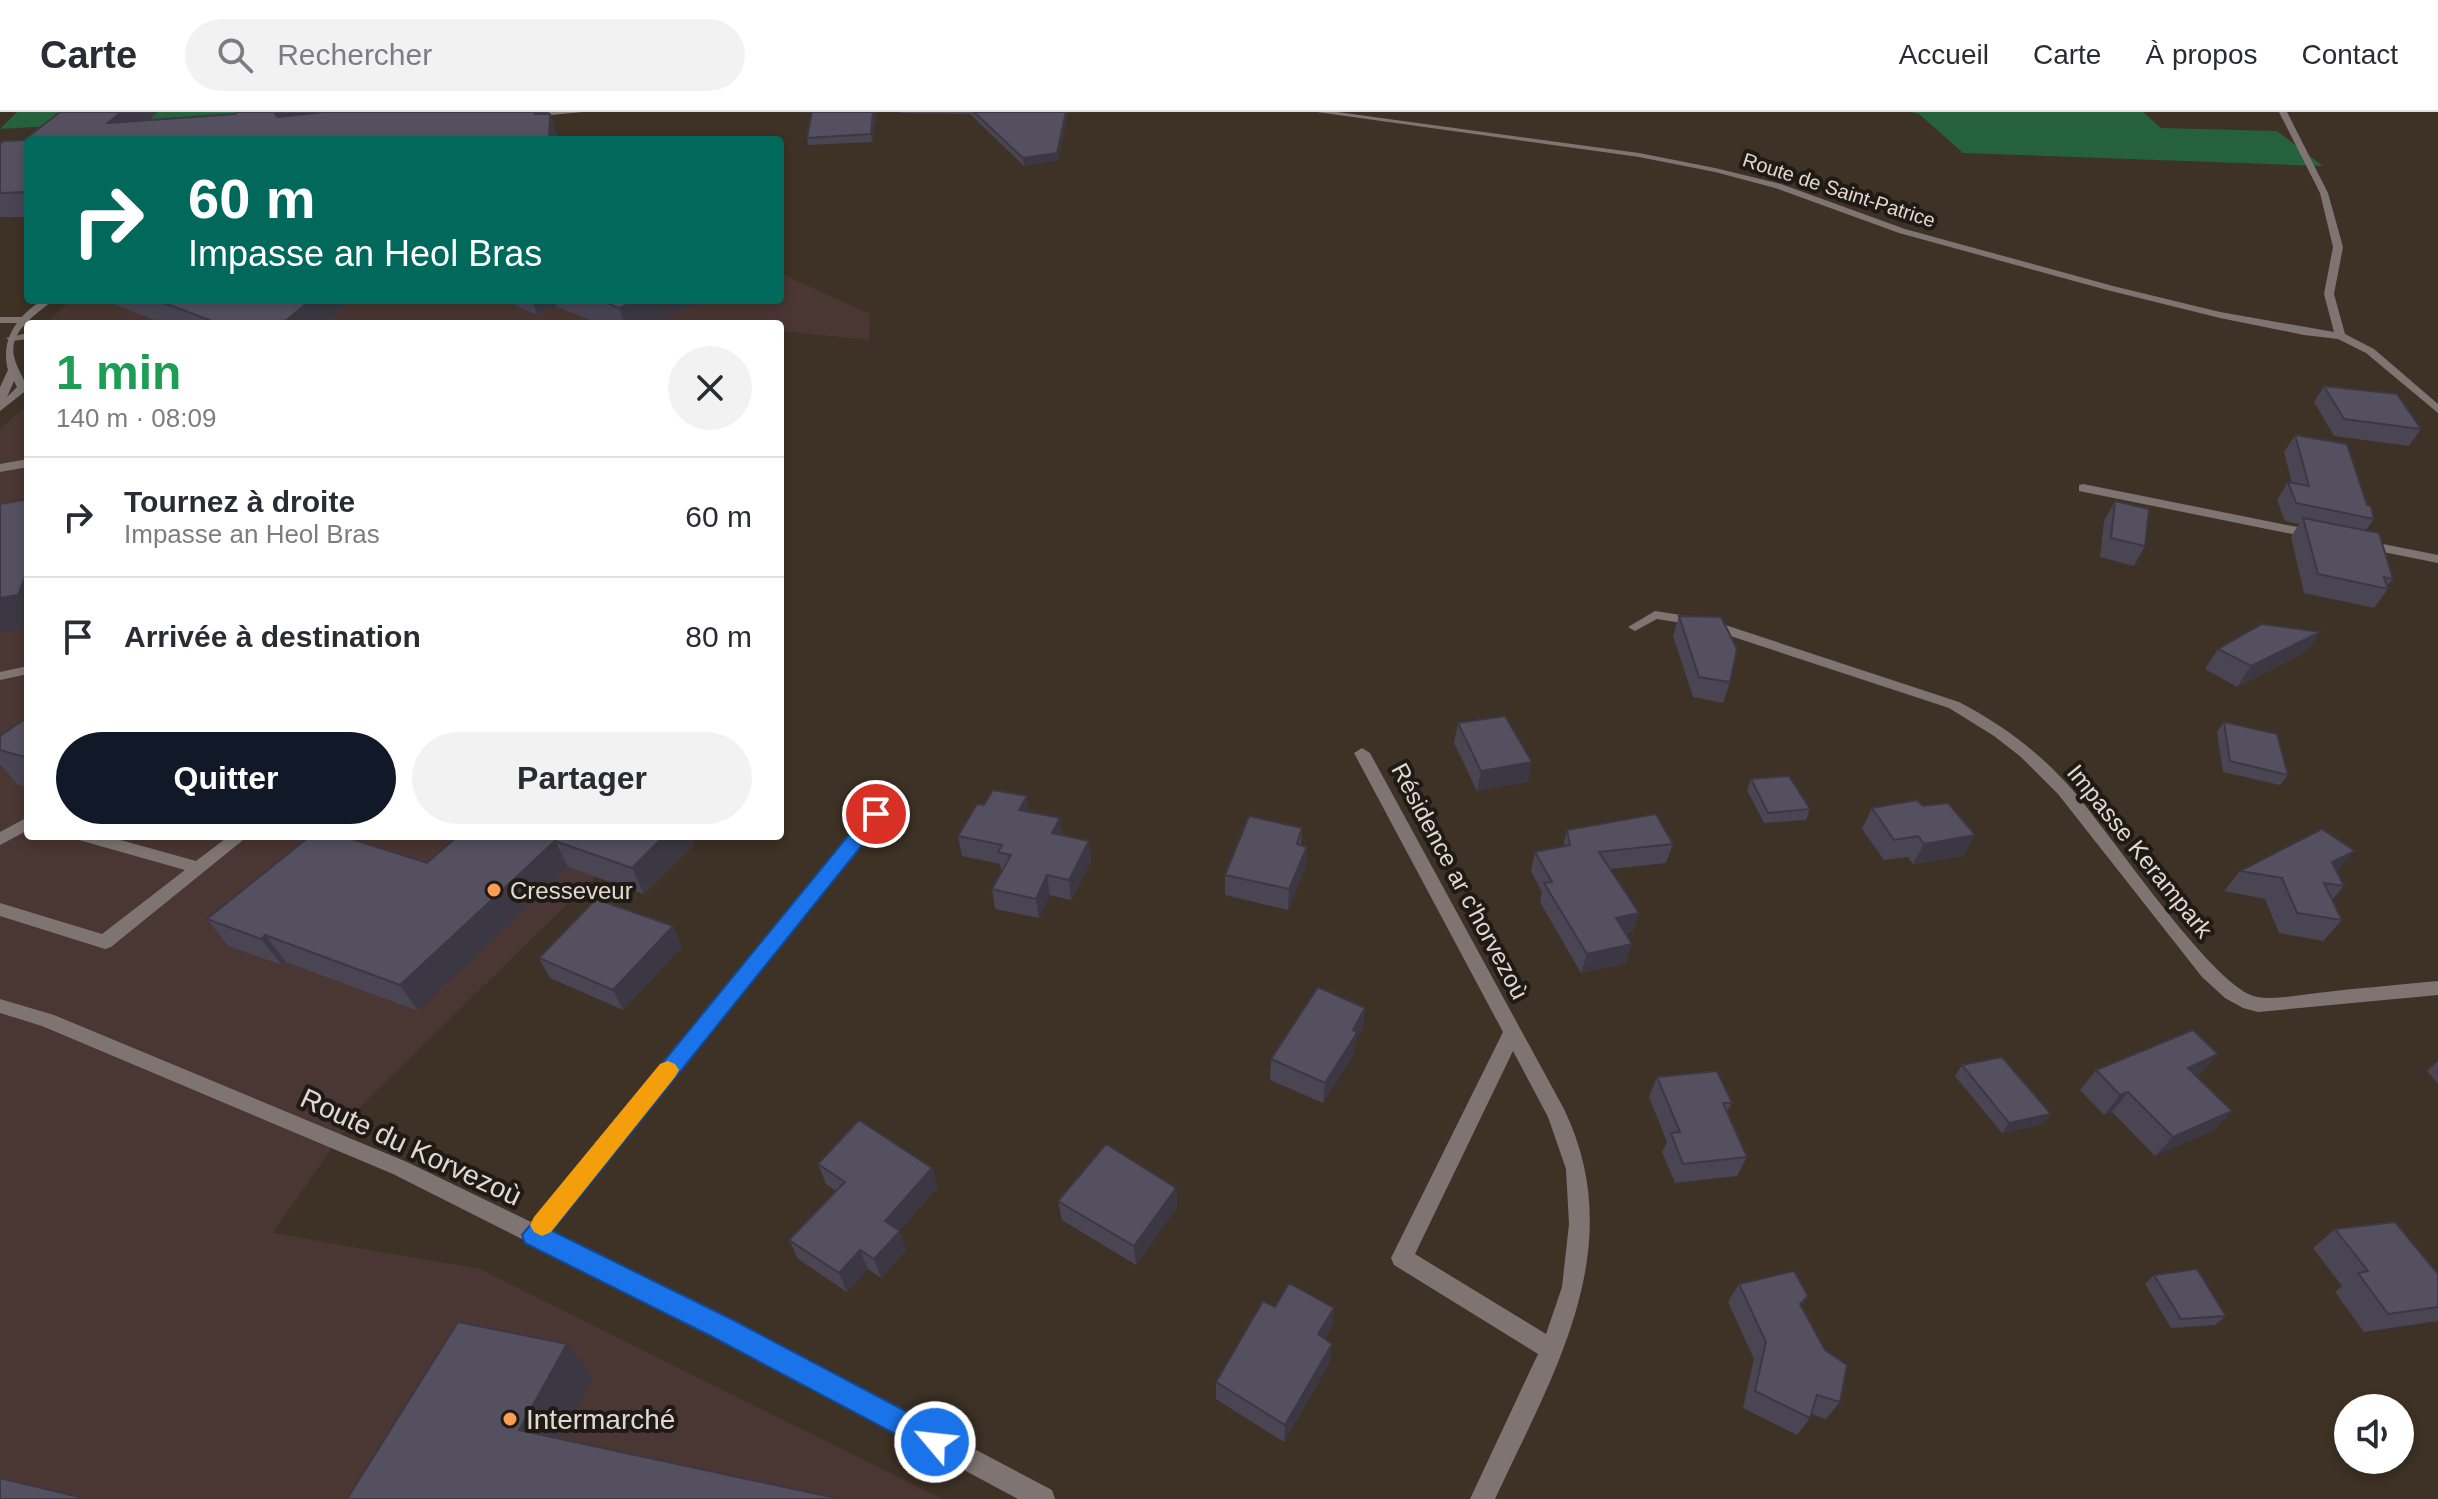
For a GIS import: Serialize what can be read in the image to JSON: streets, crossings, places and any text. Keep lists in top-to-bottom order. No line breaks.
{"streets":{"street":["Route de Saint-Patrice","Impasse Kerampark","Résidence ar c'horvezoù","Route du Korvezoù"]},"places":["Cresseveur","Intermarché"],"page":{"header":"Carte","search":"Rechercher","nav":["Accueil","Carte","À propos","Contact"],"turn":["60 m","Impasse an Heol Bras"],"heading":["1 min","140 m · 08:09"],"list":[{"name":"Tournez à droite","note":"Impasse an Heol Bras","value":"60 m"},{"name":"Arrivée à destination","value":"80 m"}],"buttons":["Quitter","Partager"]}}
